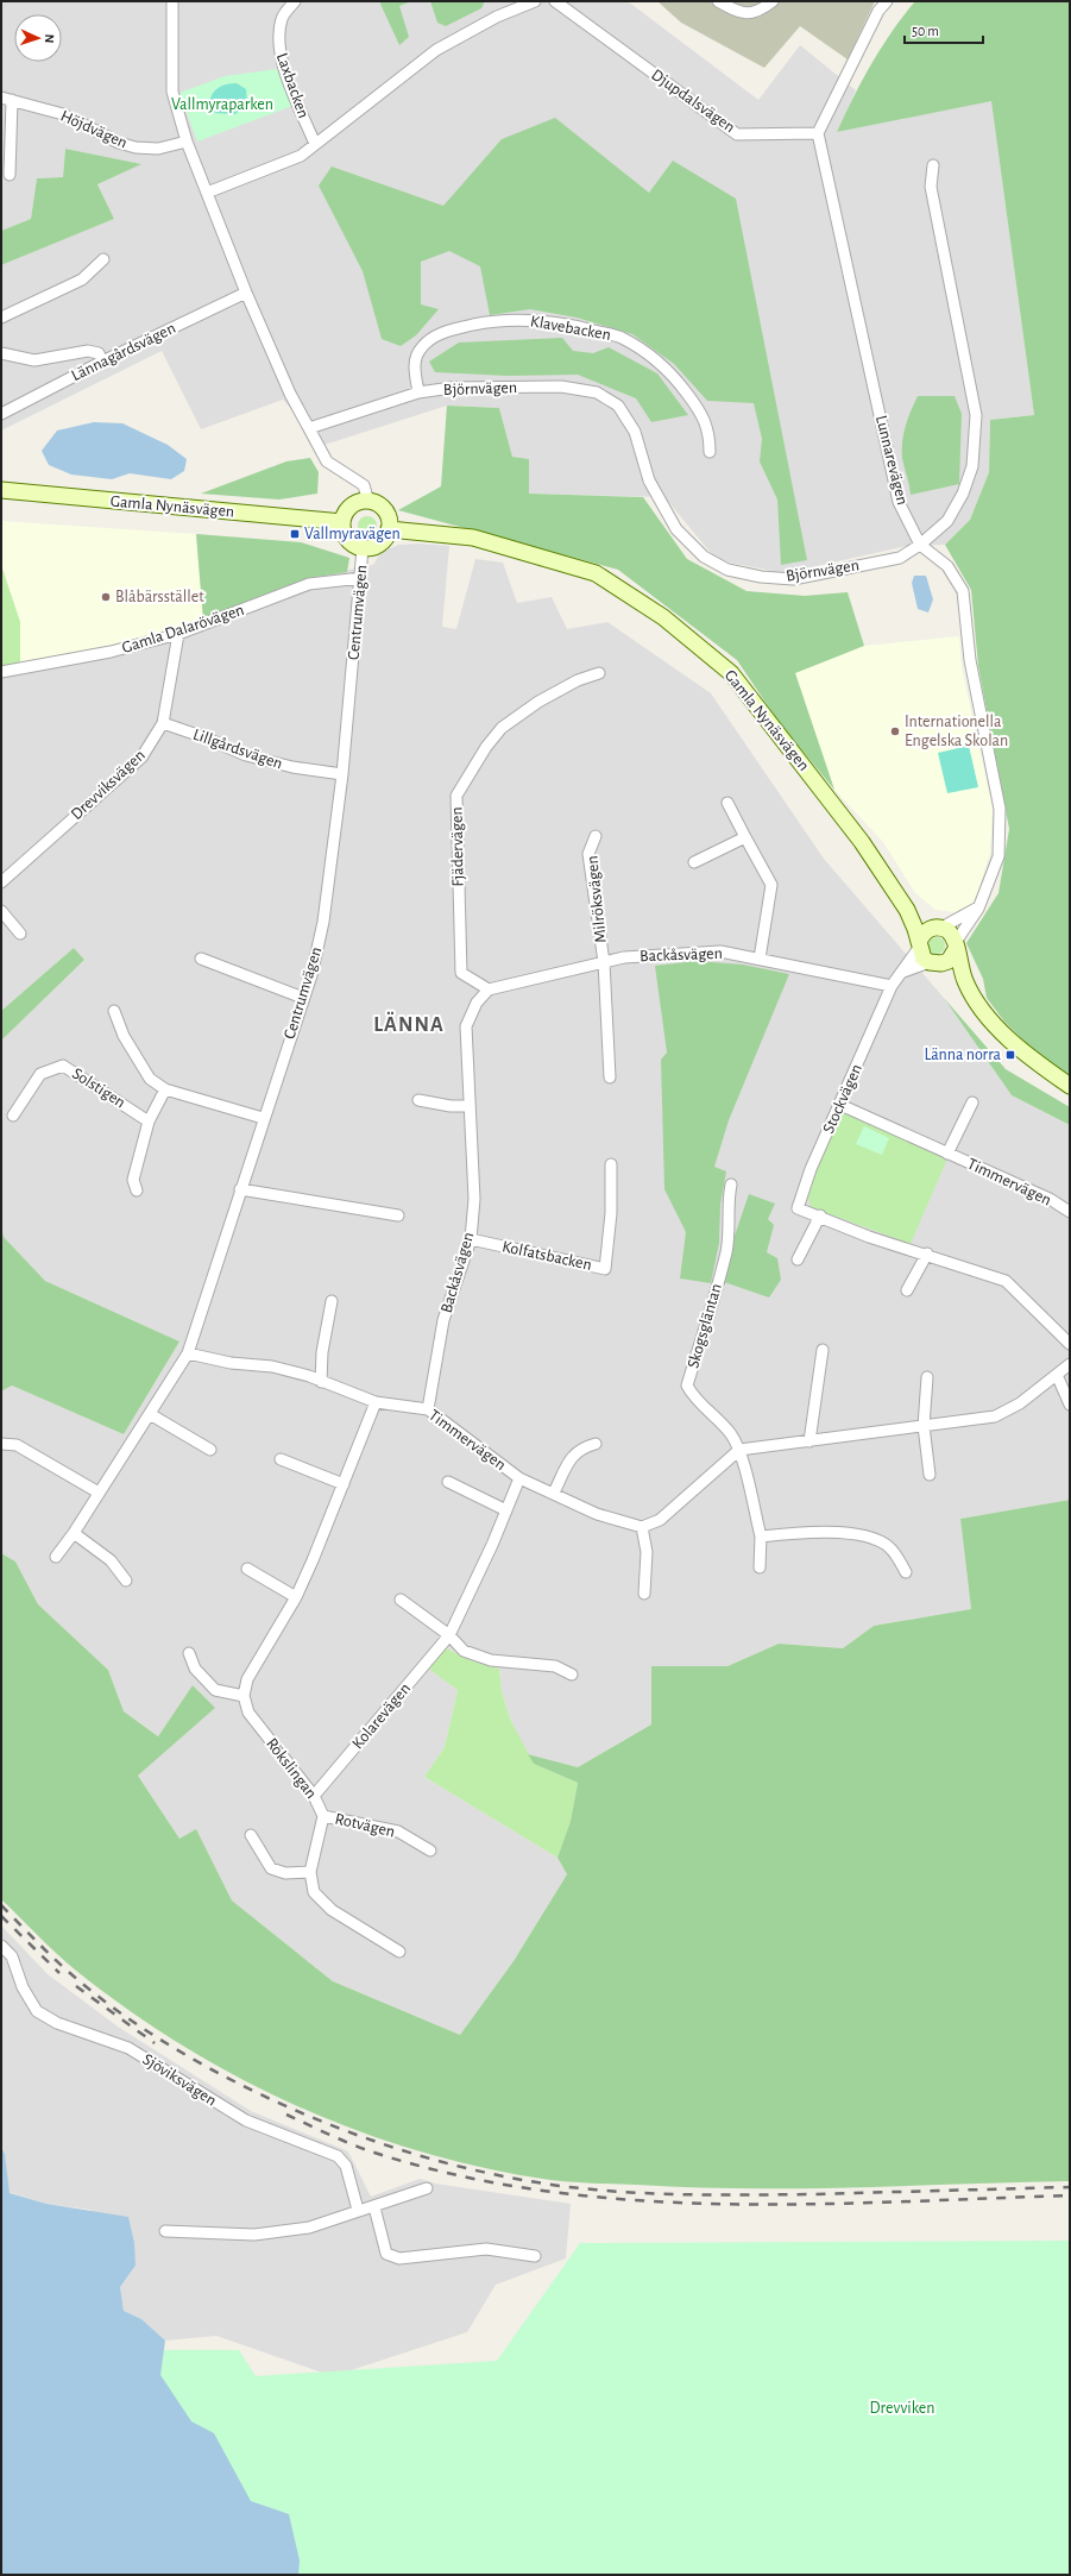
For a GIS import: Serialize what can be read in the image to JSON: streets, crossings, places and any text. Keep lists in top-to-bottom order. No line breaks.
{"streets":{"street":["Laxbacken","Djupdalsvägen","Höjdvägen","Klavebacken","Lännagårdsvägen","Björnvägen","Lunnarevägen","Gamla Nynäsvägen","Centrumvägen","Gamla Dalarövägen","Lillgårdsvägen","Drevviksvägen","Fjädervägen","Milröksvägen","Backåsvägen","Solstigen","Stockvägen","Timmervägen","Kolfatsbacken","Skogsgläntan","Kolarevägen","Rökslingan","Rotvägen","Sjöviksvägen"]},"crossings":[["Djupdalsvägen","Lunnarevägen"],["Klavebacken","Björnvägen"],["Björnvägen","Lunnarevägen"],["Lunnarevägen","Gamla Nynäsvägen"],["Lunnarevägen","Stockvägen"],["Gamla Nynäsvägen","Centrumvägen"],["Gamla Nynäsvägen","Stockvägen"],["Centrumvägen","Gamla Dalarövägen"],["Centrumvägen","Lillgårdsvägen"],["Centrumvägen","Timmervägen"],["Gamla Dalarövägen","Drevviksvägen"],["Lillgårdsvägen","Drevviksvägen"],["Fjädervägen","Backåsvägen"],["Milröksvägen","Backåsvägen"],["Backåsvägen","Stockvägen"],["Backåsvägen","Timmervägen"],["Backåsvägen","Kolfatsbacken"],["Stockvägen","Timmervägen"],["Timmervägen","Kolarevägen"],["Kolarevägen","Rökslingan"],["Rökslingan","Rotvägen"]],"districts":["LÄNNA"],"parks":["Vallmyraparken","Drevviken"],"places":{"transit":["Vallmyravägen","Länna norra"],"other":["Blåbärsstället","Internationella Engelska Skolan"]},"scale_bar":"50 m","north":"right"}
